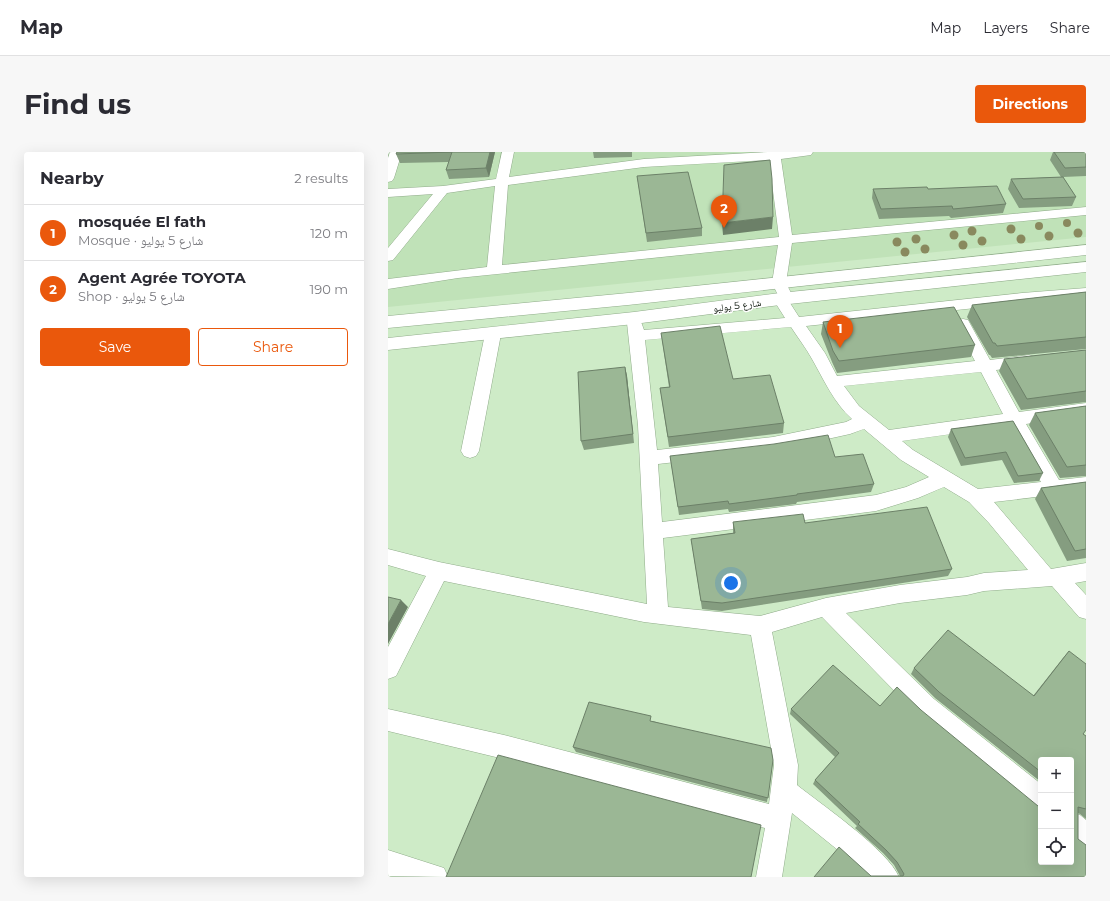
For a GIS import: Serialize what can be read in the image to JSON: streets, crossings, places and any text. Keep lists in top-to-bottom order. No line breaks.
{"streets":{"main road":["شارع 5 يوليو"]},"page":{"header":"Map","nav":["Map","Layers","Share"],"buttons":["Directions",["Save","Share"]],"title":"Find us","heading":["Nearby","2 results"],"pins":["2","1"],"list":[{"mark":"1","name":"mosquée El fath","note":"Mosque · شارع 5 يوليو","value":"120 m"},{"mark":"2","name":"Agent Agrée TOYOTA","note":"Shop · شارع 5 يوليو","value":"190 m"}],"map_buttons":["+","−"]}}
